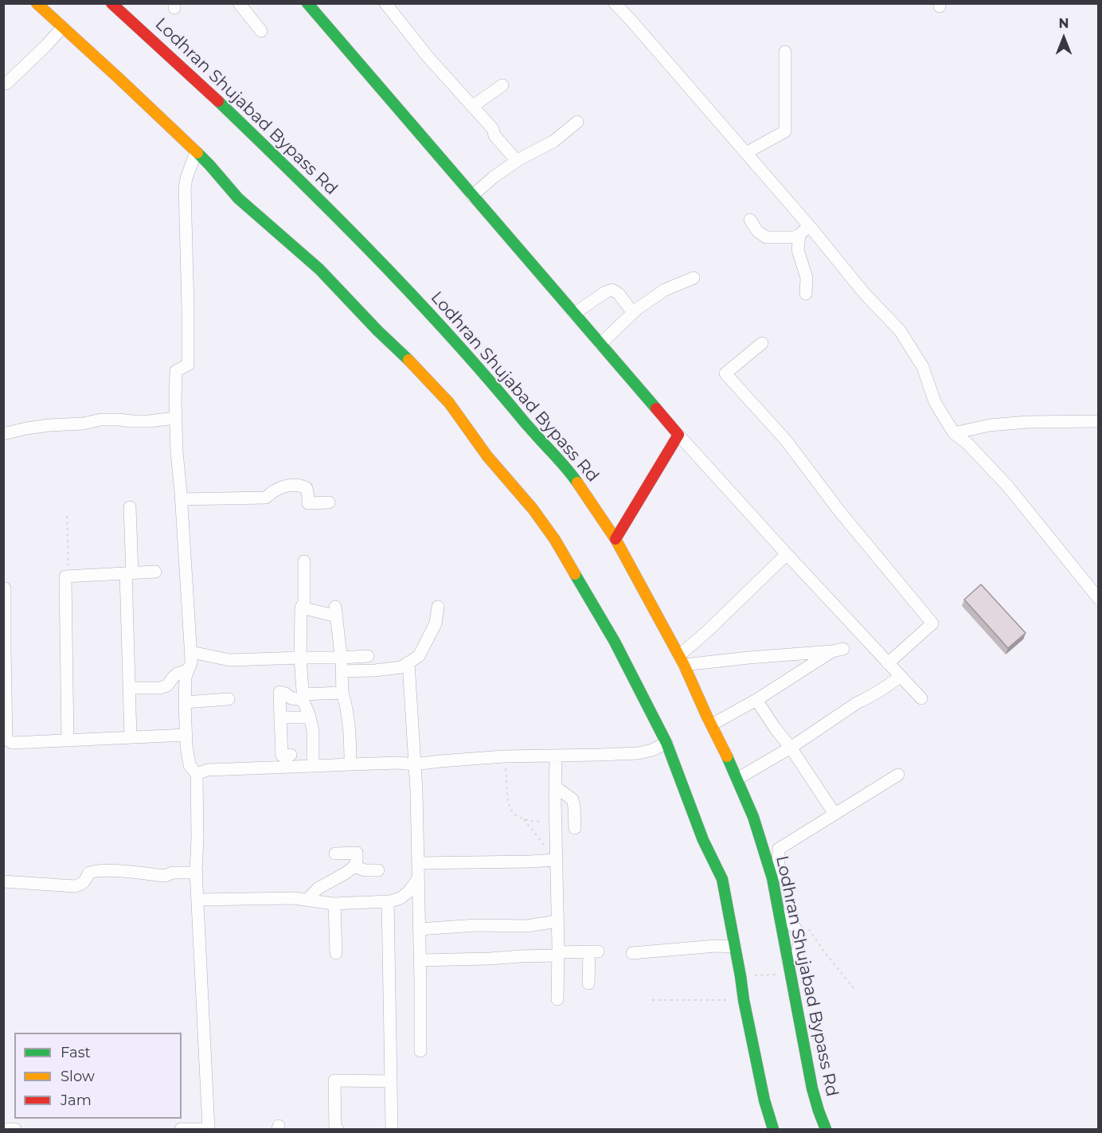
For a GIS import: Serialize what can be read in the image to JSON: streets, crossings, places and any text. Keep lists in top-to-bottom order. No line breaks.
{"streets":{"street":["Lodhran Shujabad Bypass Rd"]},"legend":["Fast","Slow","Jam"],"north":"top"}
